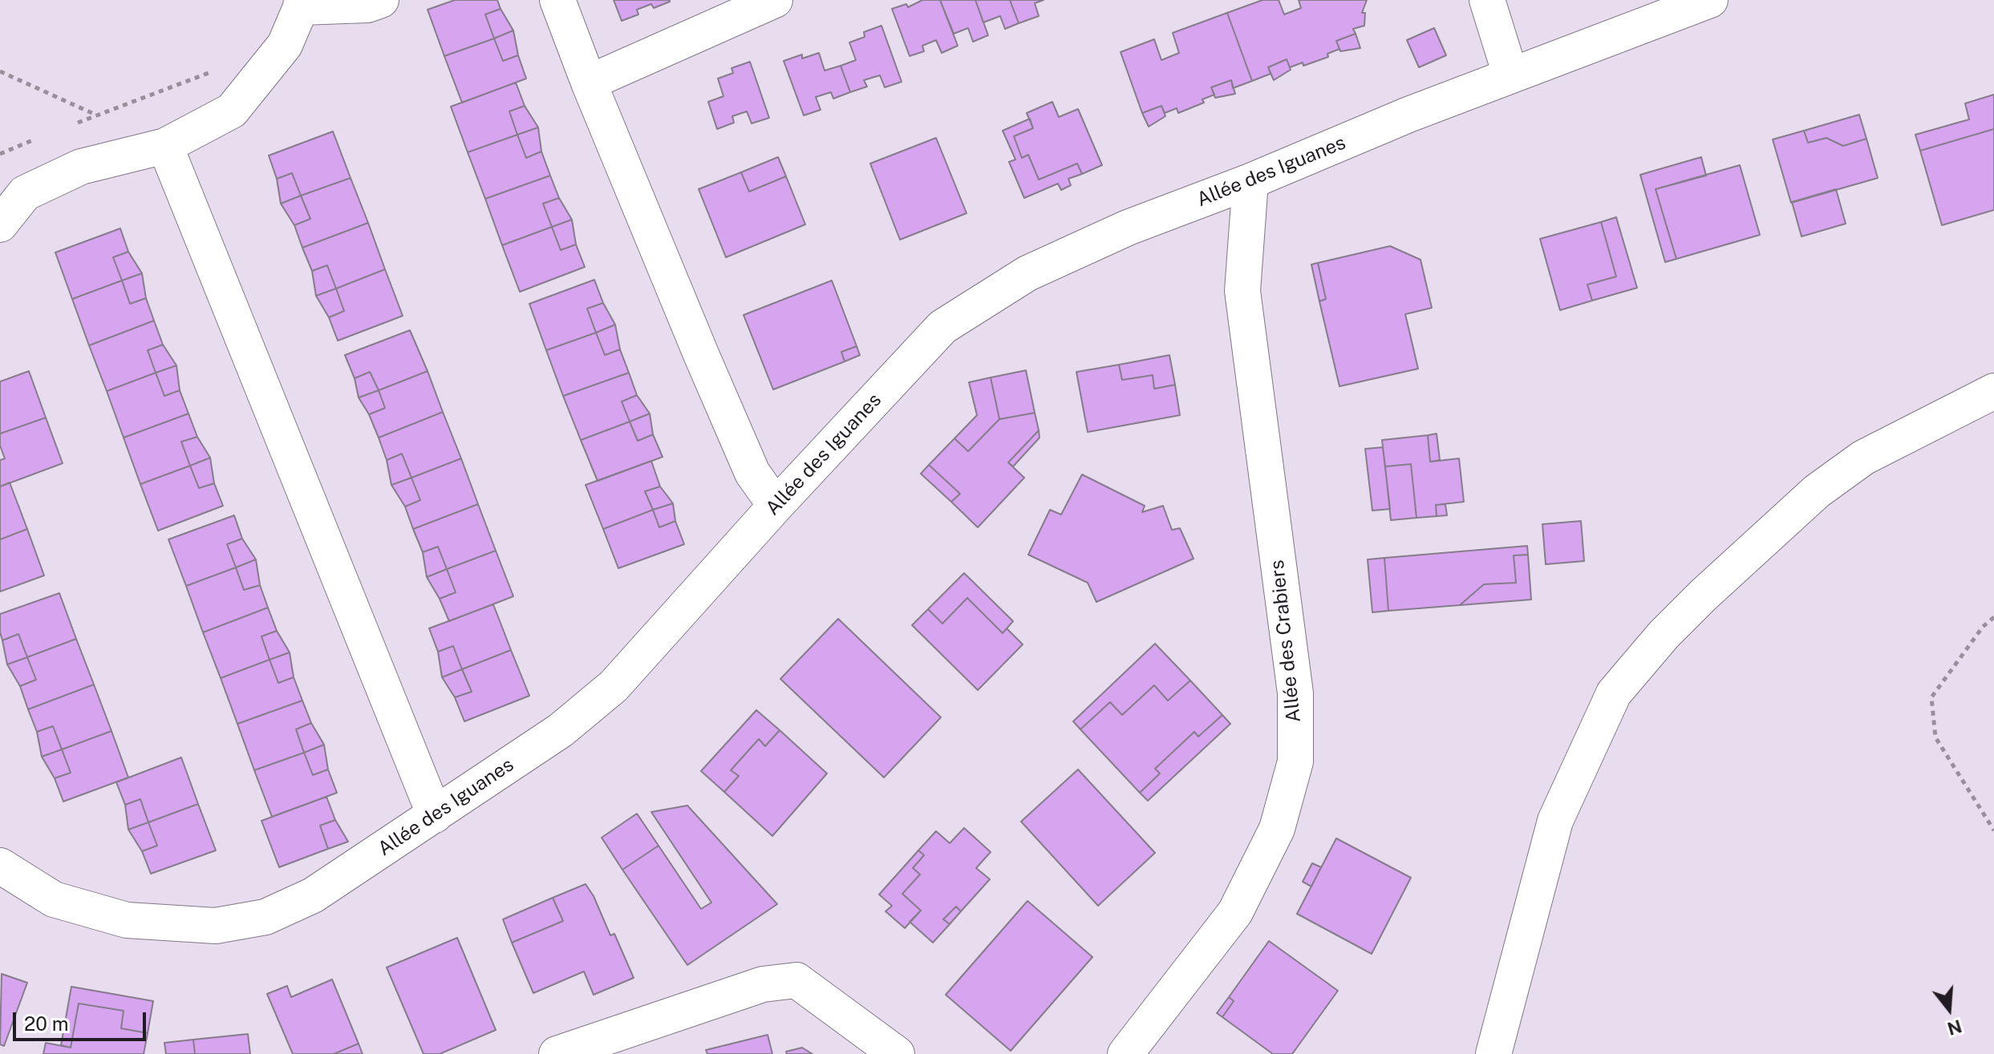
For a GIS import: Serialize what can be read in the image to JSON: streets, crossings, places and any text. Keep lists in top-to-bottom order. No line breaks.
{"streets":{"street":["Allée des Iguanes","Allée des Crabiers"]},"crossings":[["Allée des Iguanes","Allée des Crabiers"]],"scale_bar":"20 m","north":"bottom"}
